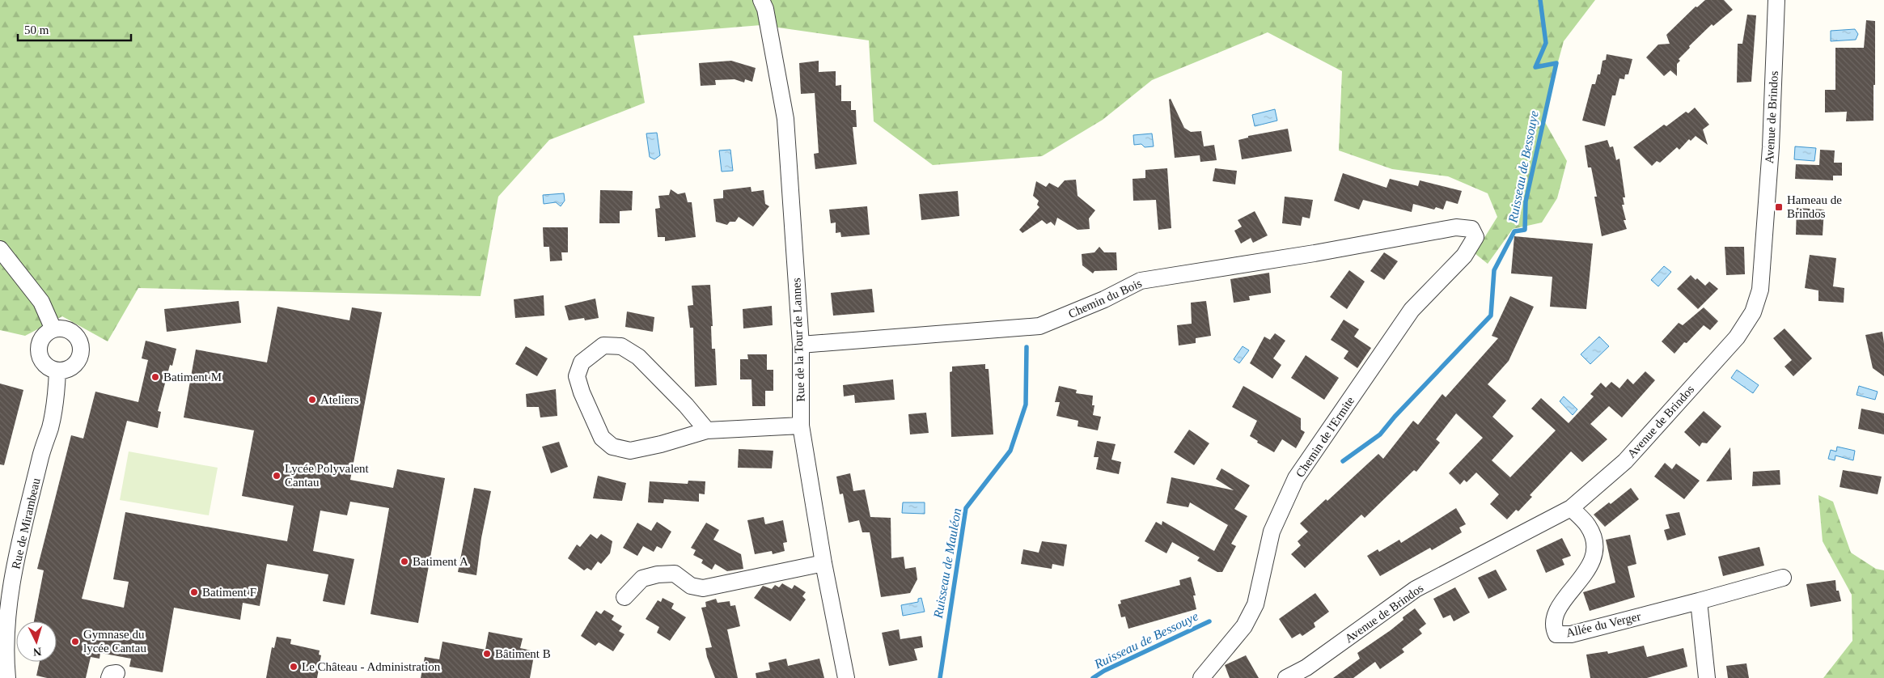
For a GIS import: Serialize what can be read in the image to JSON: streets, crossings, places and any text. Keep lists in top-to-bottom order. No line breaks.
{"streets":{"street":["Avenue de Brindos","Chemin du Bois","Rue de la Tour de Lannes","Chemin de l'Ermite","Rue de Mirambeau","Allée du Verger"]},"crossings":[["Avenue de Brindos","Allée du Verger"],["Chemin du Bois","Rue de la Tour de Lannes"],["Chemin du Bois","Chemin de l'Ermite"]],"water":["Ruisseau de Bessouye","Ruisseau de Mauléon"],"places":{"transit":["Hameau de Brindos"],"other":["Batiment M","Ateliers","Lycée Polyvalent Cantau","Batiment A","Batiment F","Gymnase du lycée Cantau","Bâtiment B","Le Château - Administration"]},"scale_bar":"50 m","north":"bottom"}
